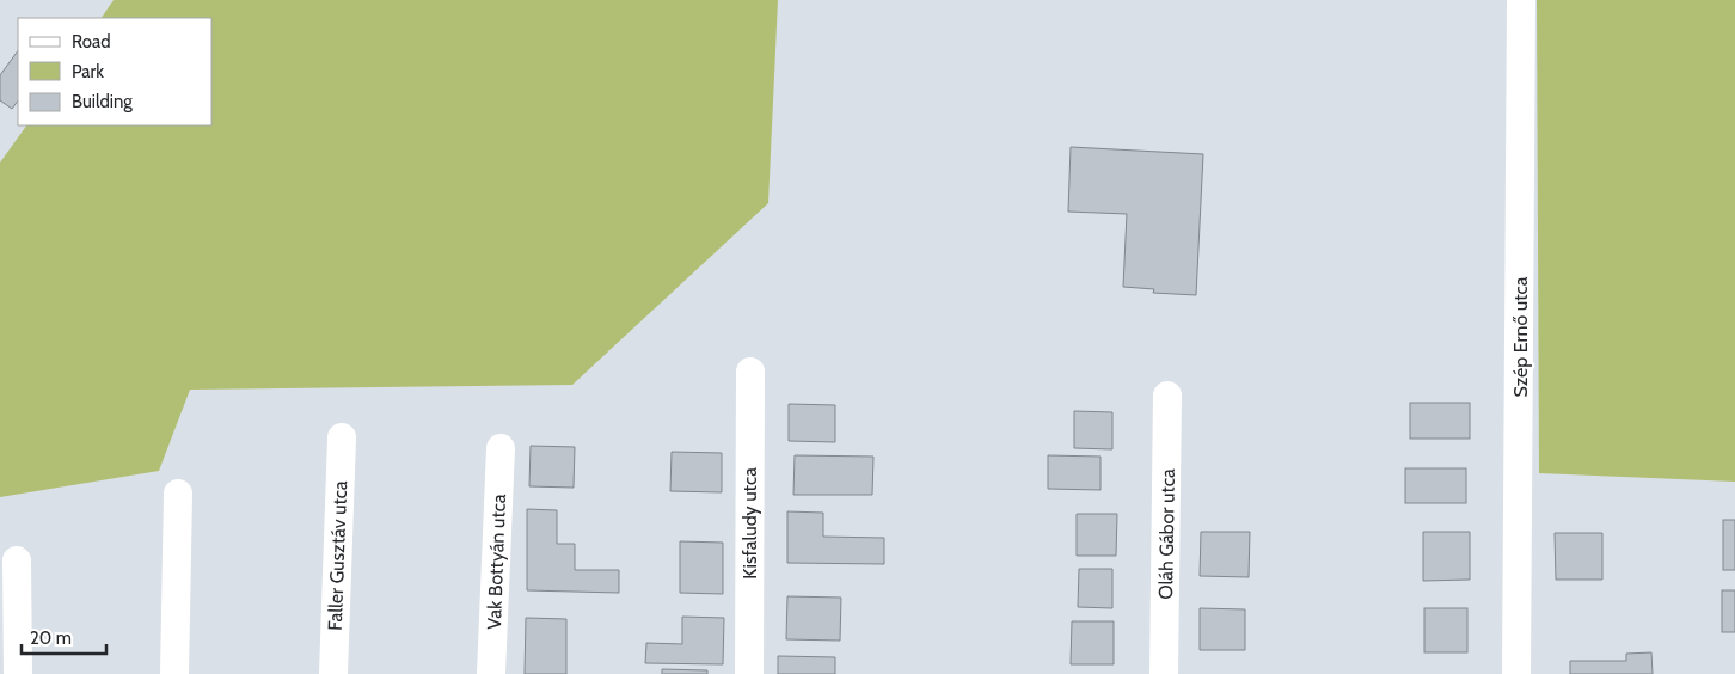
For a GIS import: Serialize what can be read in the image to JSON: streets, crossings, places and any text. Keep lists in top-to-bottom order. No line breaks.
{"streets":{"street":["Szép Ernő utca","Kisfaludy utca","Oláh Gábor utca","Faller Gusztáv utca","Vak Bottyán utca"]},"legend":["Road","Park","Building"],"scale_bar":"20 m"}
